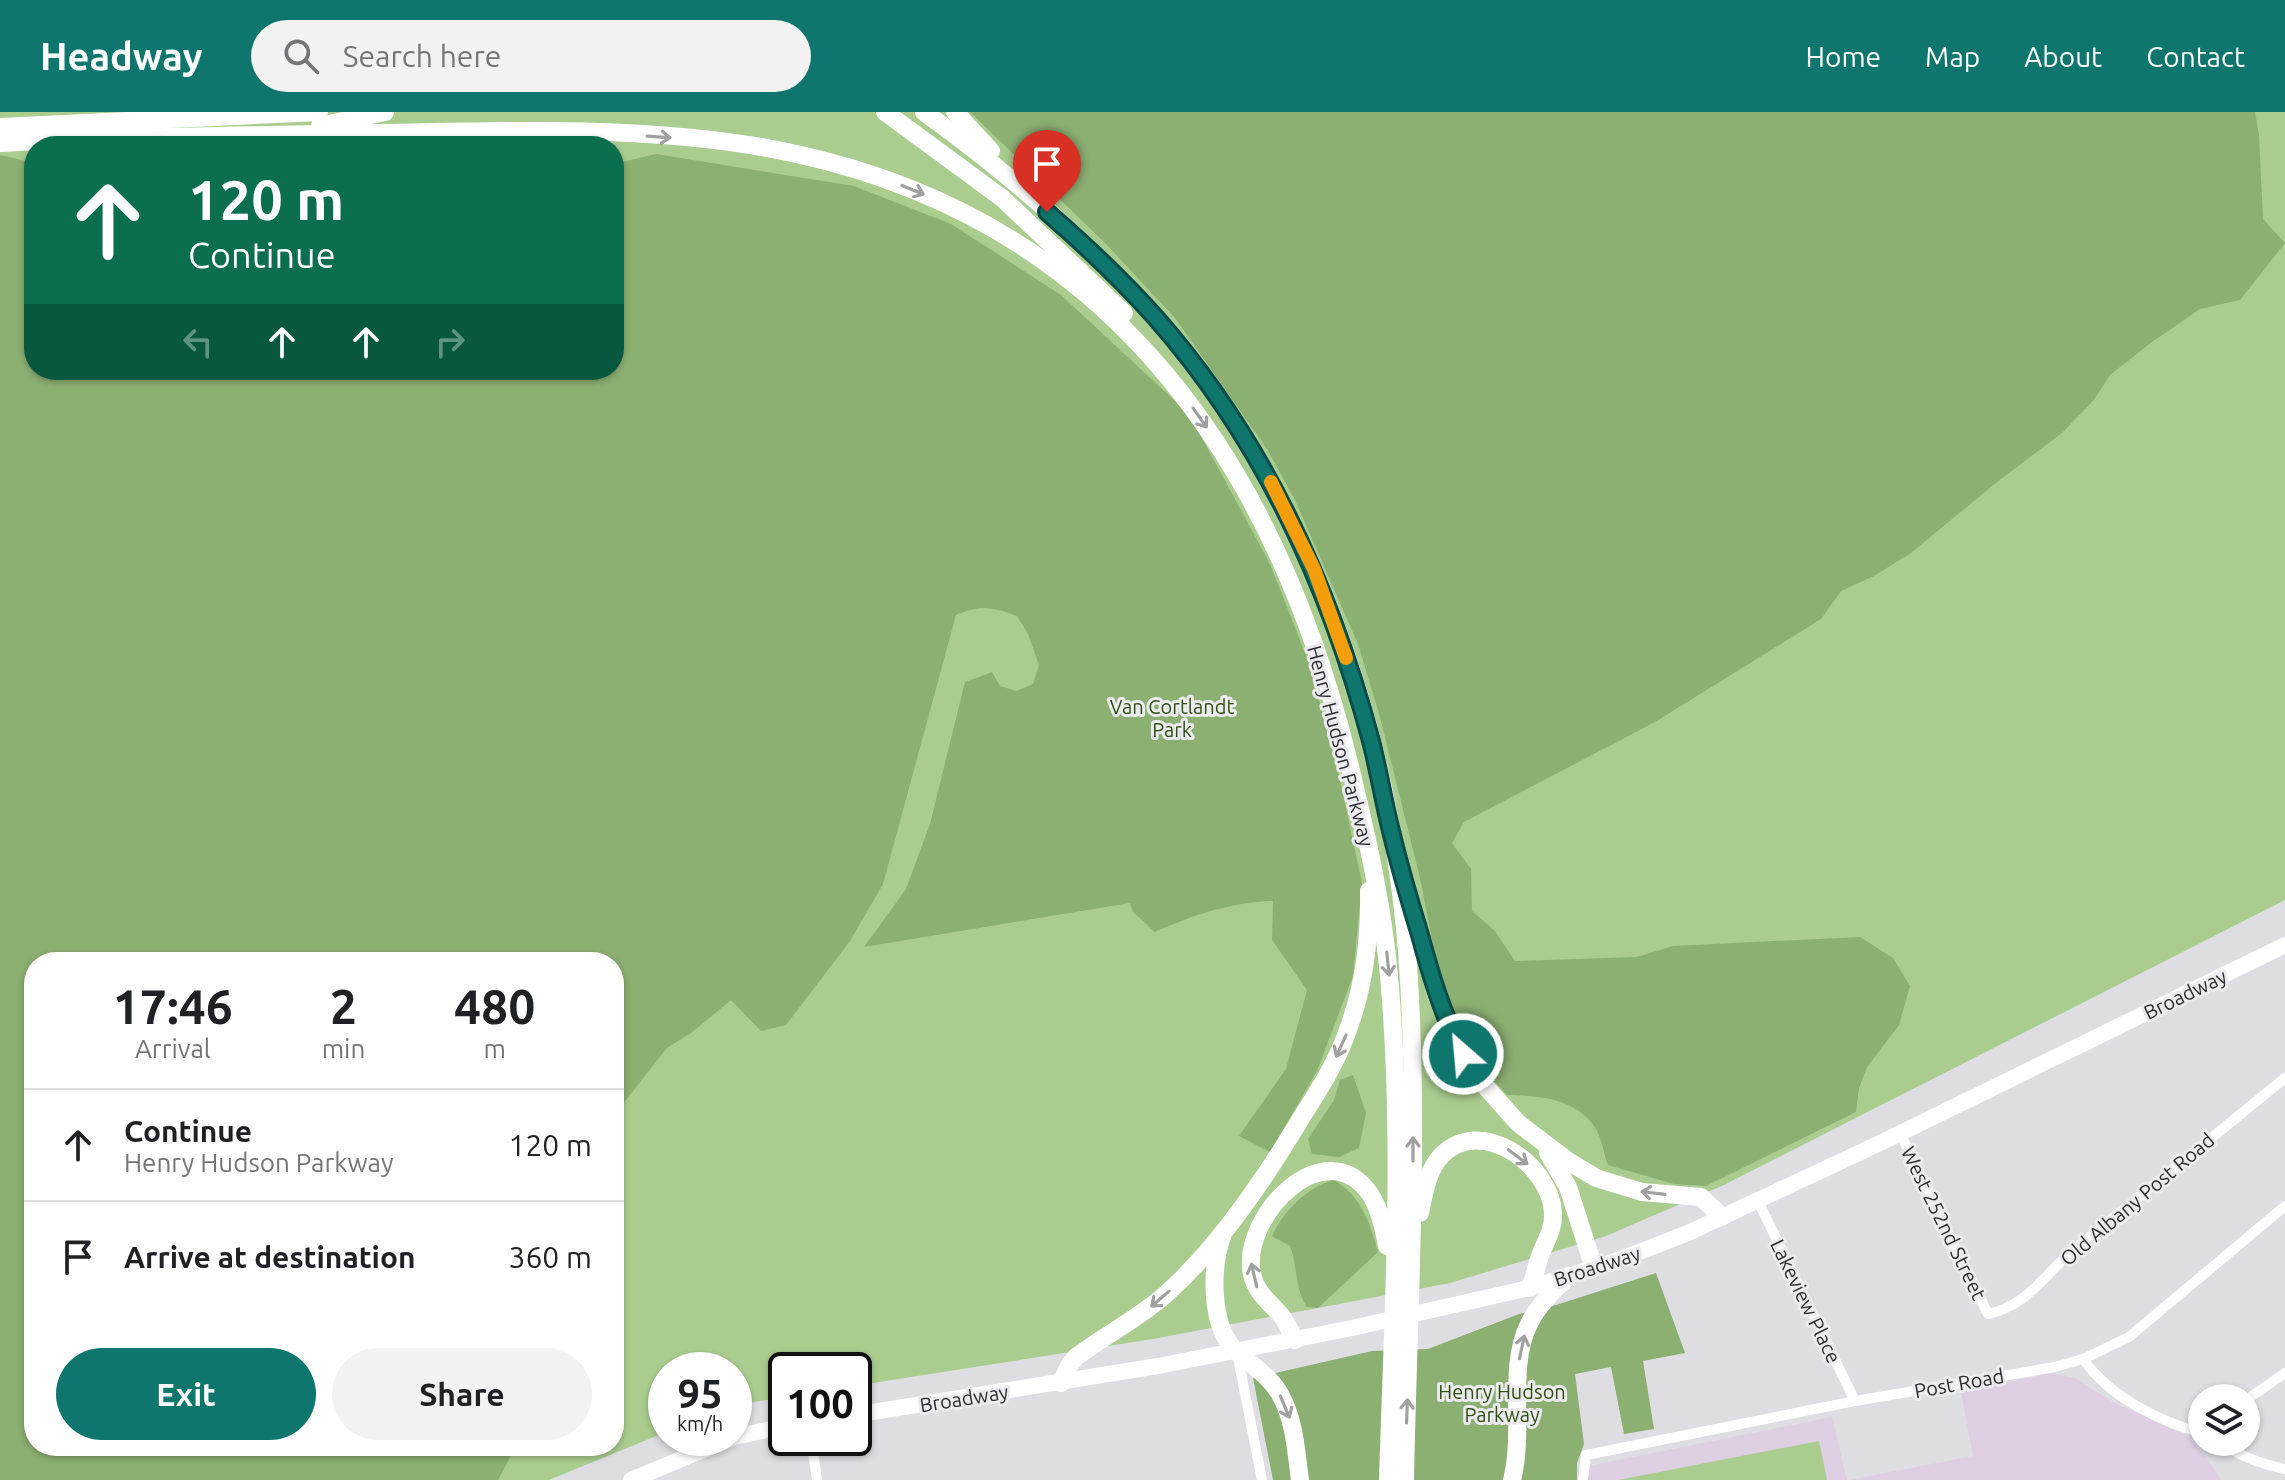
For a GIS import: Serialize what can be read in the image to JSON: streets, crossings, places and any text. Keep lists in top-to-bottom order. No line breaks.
{"streets":{"highway":["Henry Hudson Parkway"],"main road":["Broadway"],"street":["Old Albany Post Road","West 252nd Street","Lakeview Place","Post Road"]},"crossings":[["Broadway","West 252nd Street"],["Broadway","Lakeview Place"],["Old Albany Post Road","West 252nd Street"],["Lakeview Place","Post Road"]],"parks":["Van Cortlandt Park","Henry Hudson Parkway"],"page":{"header":"Headway","search":"Search here","nav":["Home","Map","About","Contact"],"turn":["120 m","Continue"],"eta":["17:46","Arrival","2","min","480","m"],"list":[{"name":"Continue","note":"Henry Hudson Parkway","value":"120 m"},{"name":"Arrive at destination","value":"360 m"}],"buttons":["Exit","Share"],"speed":"95 km/h","limit":"100"}}
